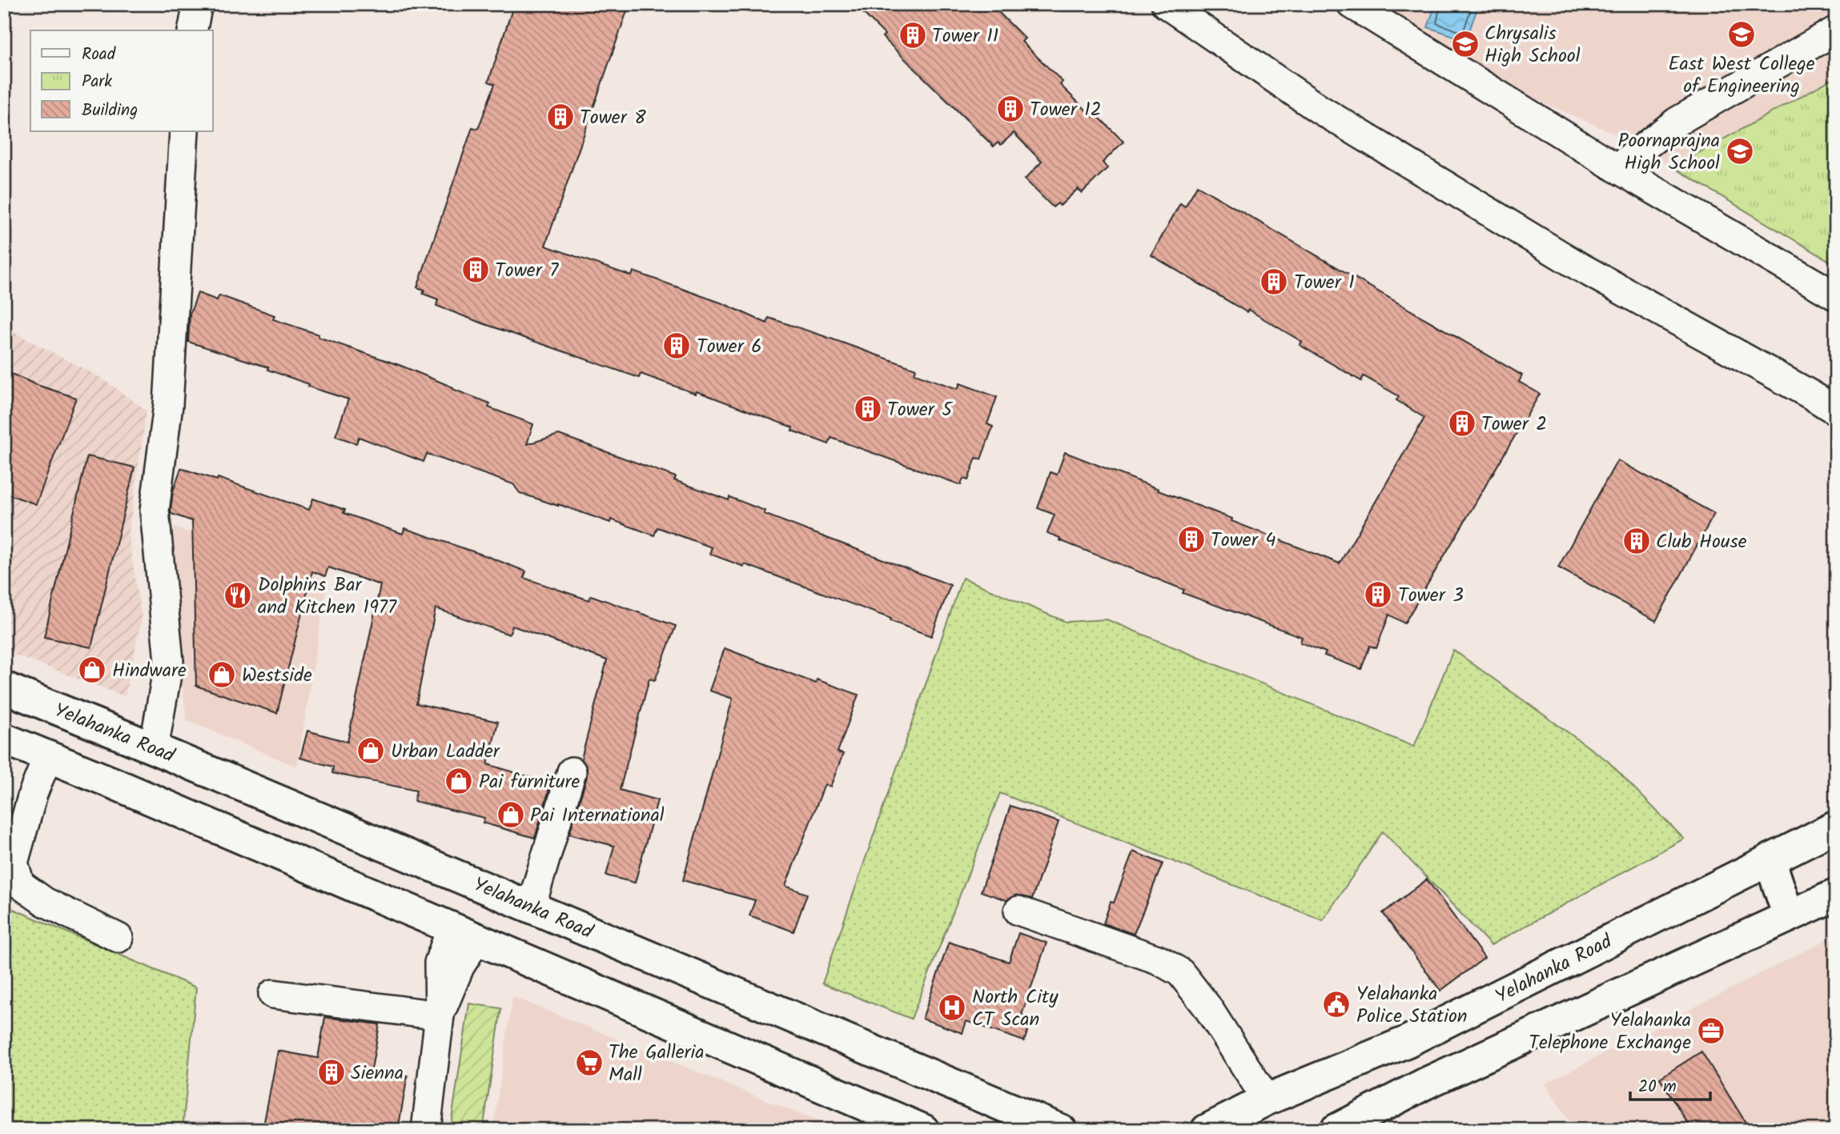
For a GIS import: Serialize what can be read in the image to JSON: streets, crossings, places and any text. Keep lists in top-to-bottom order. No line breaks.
{"streets":{"main road":["Yelahanka Road"]},"places":{"school or university":["East West College of Engineering","Chrysalis High School","Poornaprajna High School"],"building":["Tower 11","Tower 12","Tower 8","Tower 7","Tower 1","Tower 6","Tower 5","Tower 2","Tower 4","Club House","Tower 3","Sienna"],"restaurant":["Dolphins Bar and Kitchen 1977"],"shop":["Hindware","Westside","Urban Ladder","Pai furniture","Pai International"],"public building":["Yelahanka Police Station"],"hospital":["North City CT Scan"],"office":["Yelahanka Telephone Exchange"],"supermarket":["The Galleria Mall"]},"legend":["Road","Park","Building"],"scale_bar":"20 m"}
